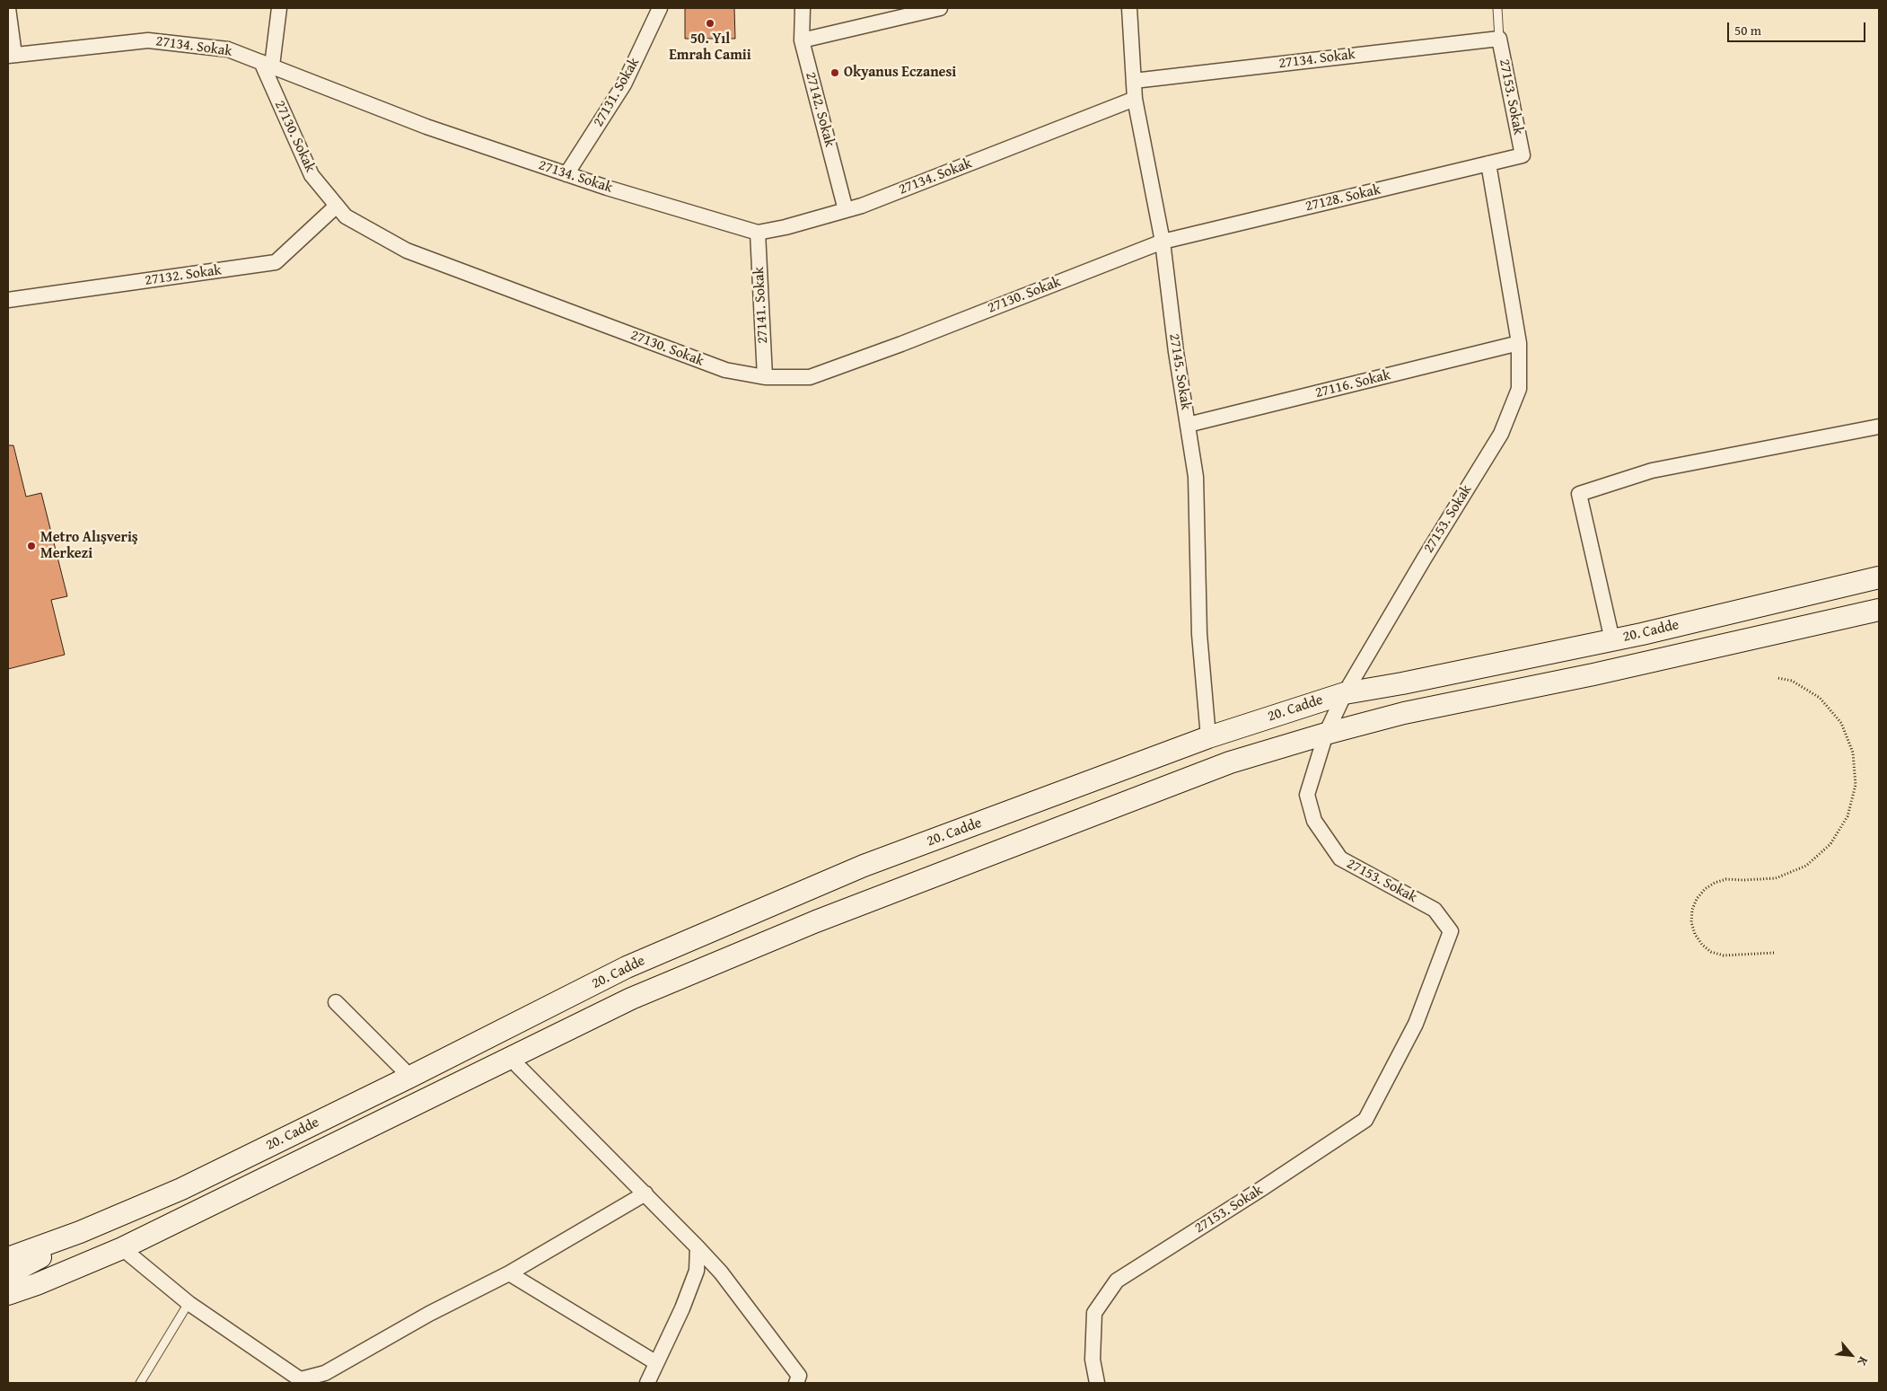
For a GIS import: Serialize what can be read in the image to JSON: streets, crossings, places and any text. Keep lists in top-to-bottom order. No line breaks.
{"streets":{"main road":["20. Cadde"],"street":["27134. Sokak","27131. Sokak","27153. Sokak","27142. Sokak","27130. Sokak","27128. Sokak","27132. Sokak","27141. Sokak","27145. Sokak","27116. Sokak"]},"crossings":[["27134. Sokak","27131. Sokak"],["27134. Sokak","27153. Sokak"],["27134. Sokak","27142. Sokak"],["27134. Sokak","27130. Sokak"],["27134. Sokak","27141. Sokak"],["27134. Sokak","27145. Sokak"],["27153. Sokak","27128. Sokak"],["27153. Sokak","27116. Sokak"],["27153. Sokak","20. Cadde"],["27130. Sokak","27128. Sokak"],["27130. Sokak","27132. Sokak"],["27130. Sokak","27141. Sokak"],["27130. Sokak","27145. Sokak"],["27128. Sokak","27145. Sokak"],["27145. Sokak","27116. Sokak"],["27145. Sokak","20. Cadde"]],"places":["50. Yıl Emrah Camii","Okyanus Eczanesi","Metro Alışveriş Merkezi"],"scale_bar":"50 m","north":"bottom right"}
